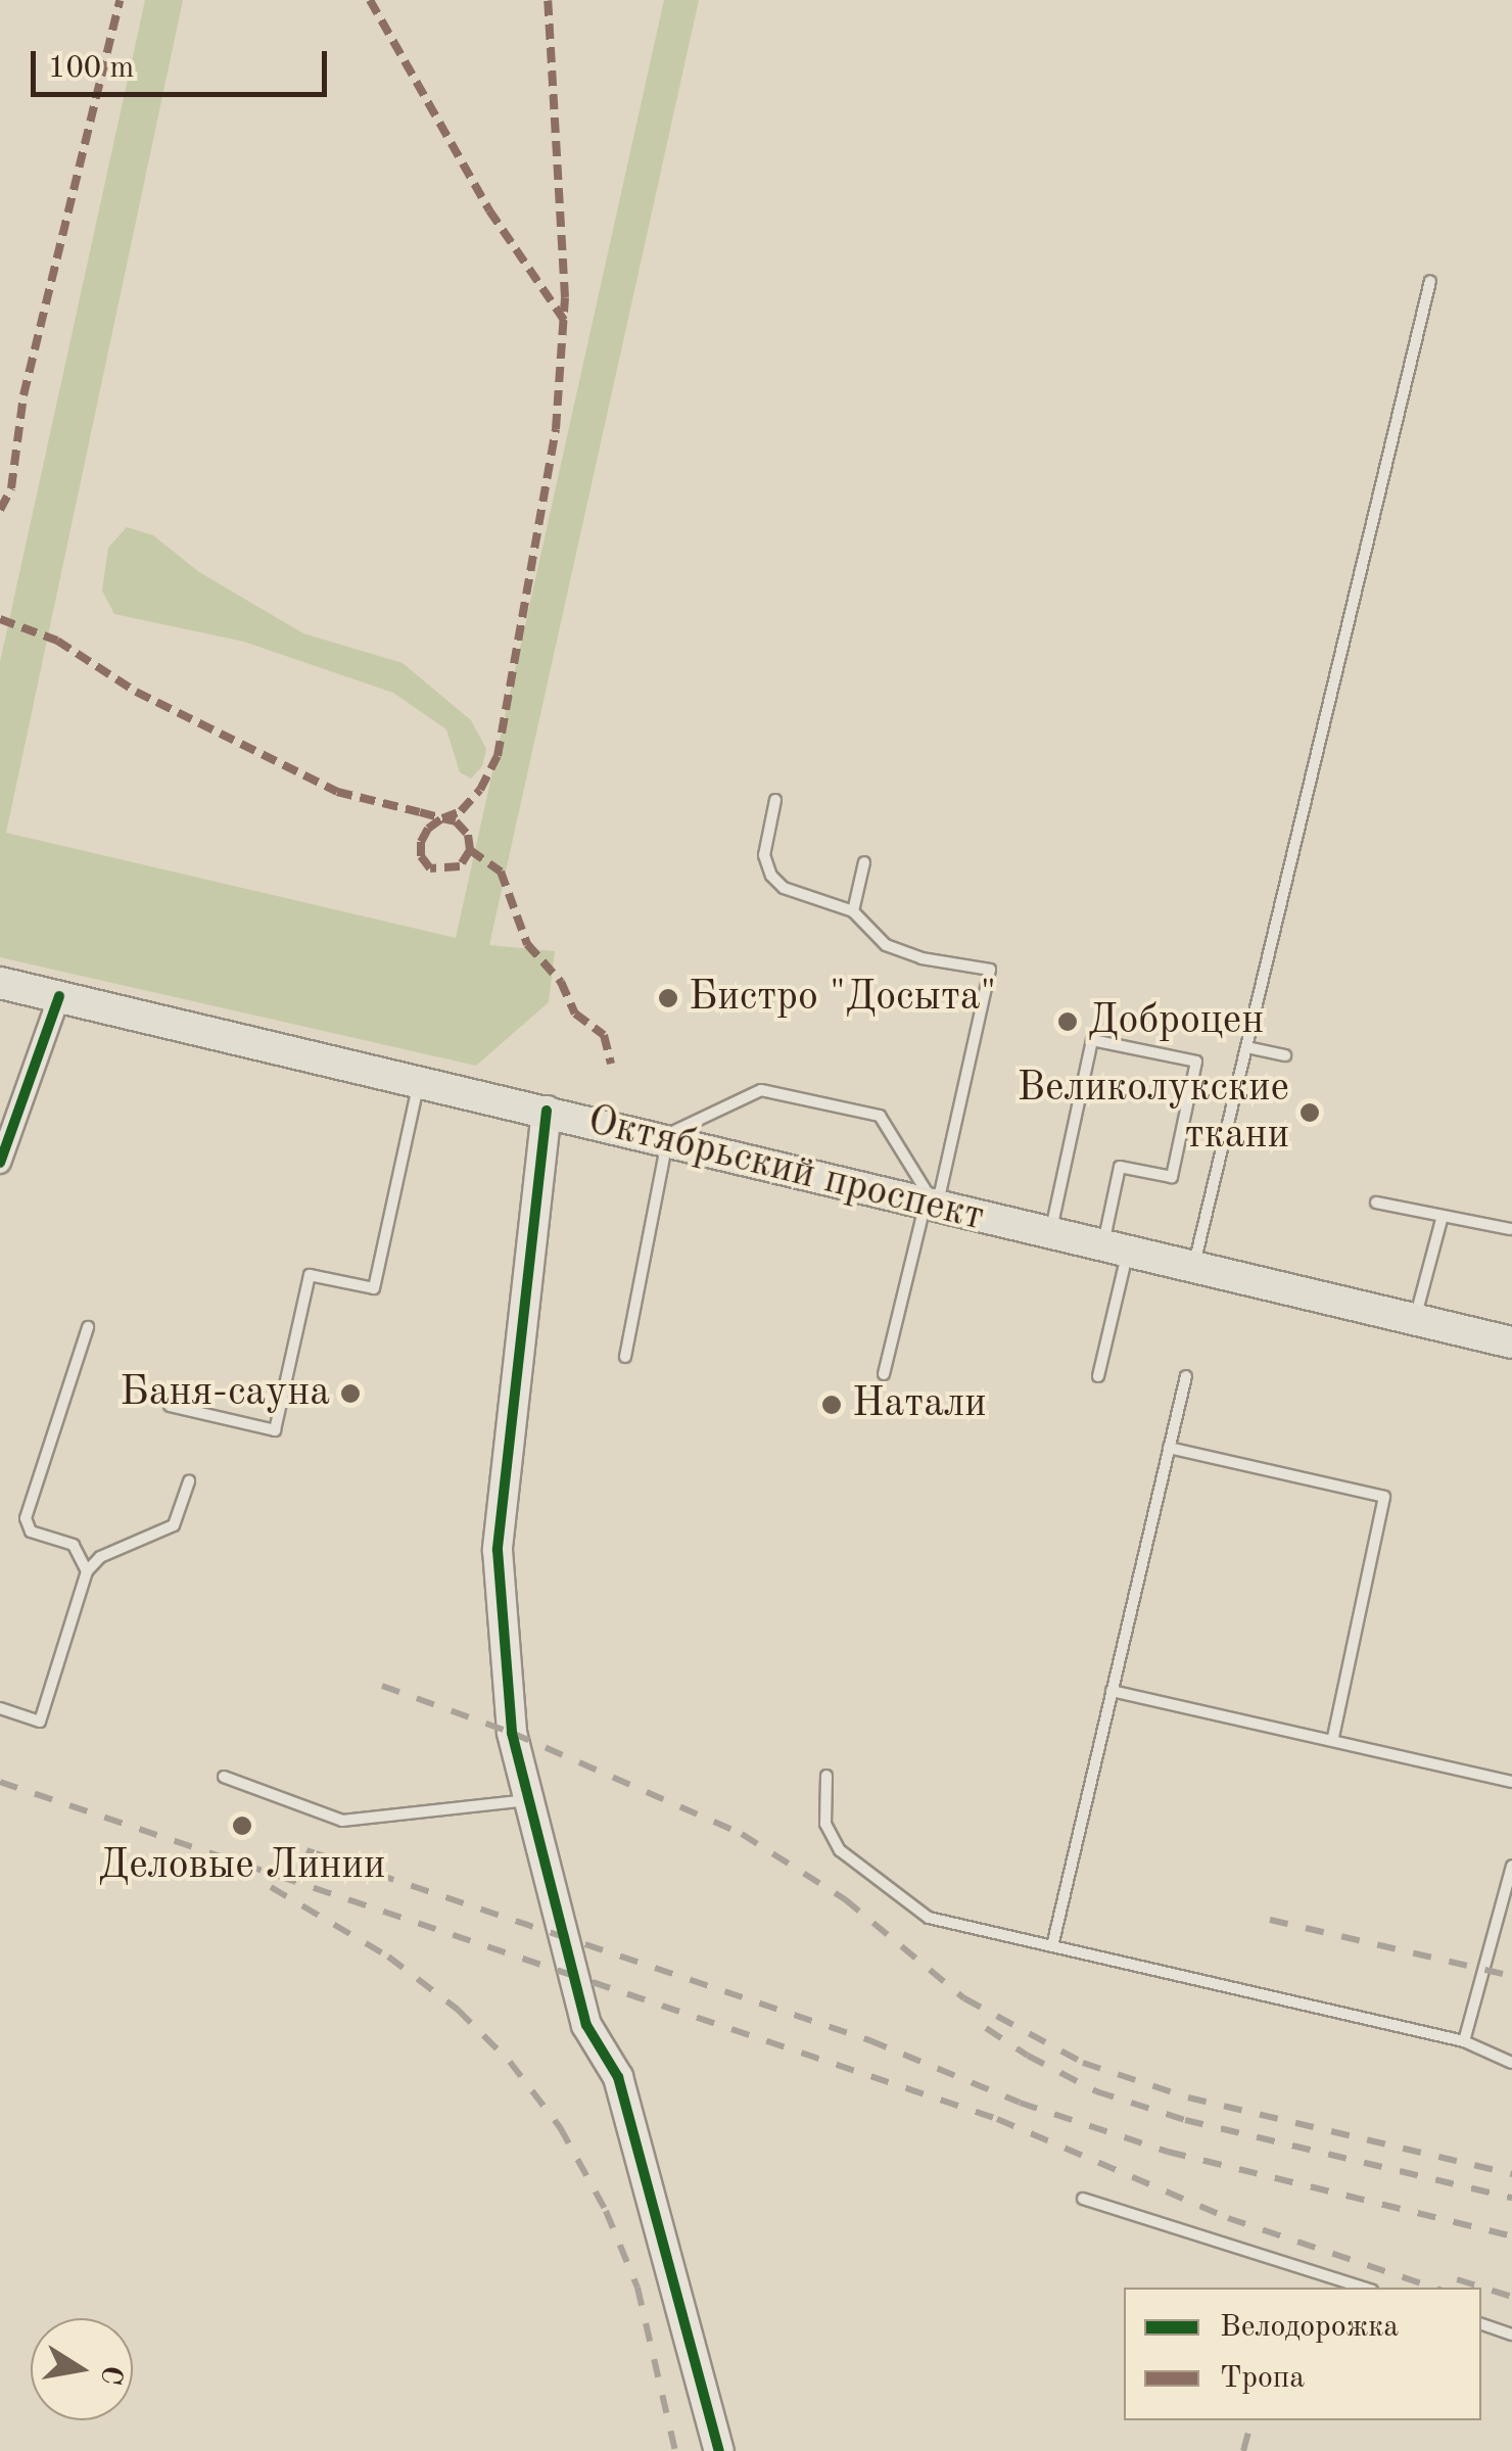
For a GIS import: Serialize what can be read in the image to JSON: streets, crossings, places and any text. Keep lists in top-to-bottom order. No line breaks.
{"streets":{"main road":["Октябрьский проспект"]},"places":["Бистро \"Досыта\"","Доброцен","Великолукские ткани","Баня-сауна","Натали","Деловые Линии"],"legend":["Велодорожка","Тропа"],"scale_bar":"100 m","north":"right"}
